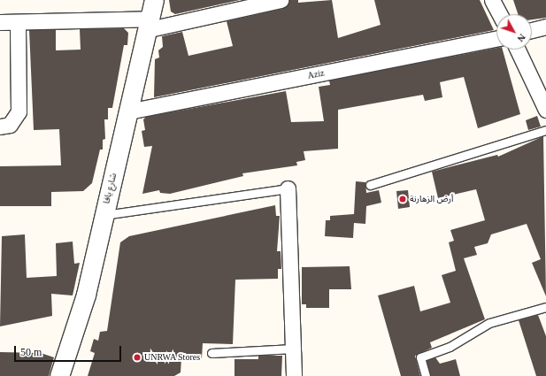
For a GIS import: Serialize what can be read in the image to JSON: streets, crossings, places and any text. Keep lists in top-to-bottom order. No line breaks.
{"streets":{"street":["Aziz","شارع يافا"]},"crossings":[["Aziz","شارع يافا"]],"places":["أرض الزهارنة","UNRWA Stores"],"scale_bar":"50 m","north":"bottom right"}
